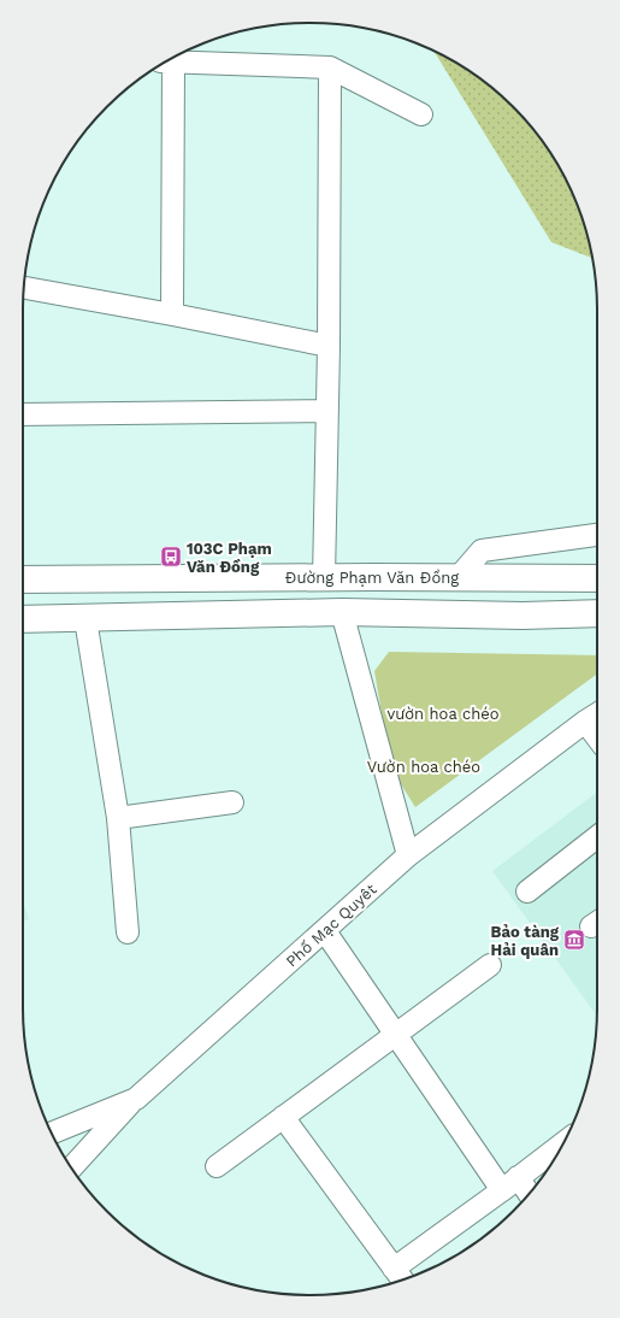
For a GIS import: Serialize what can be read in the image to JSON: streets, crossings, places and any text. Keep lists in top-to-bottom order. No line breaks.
{"streets":{"main road":["Đường Phạm Văn Đồng"],"street":["Phố Mạc Quyêt"]},"parks":["vườn hoa chéo","Vườn hoa chéo"],"places":{"bus stop":["103C Phạm Văn Đồng"],"museum":["Bảo tàng Hải quân"]}}
